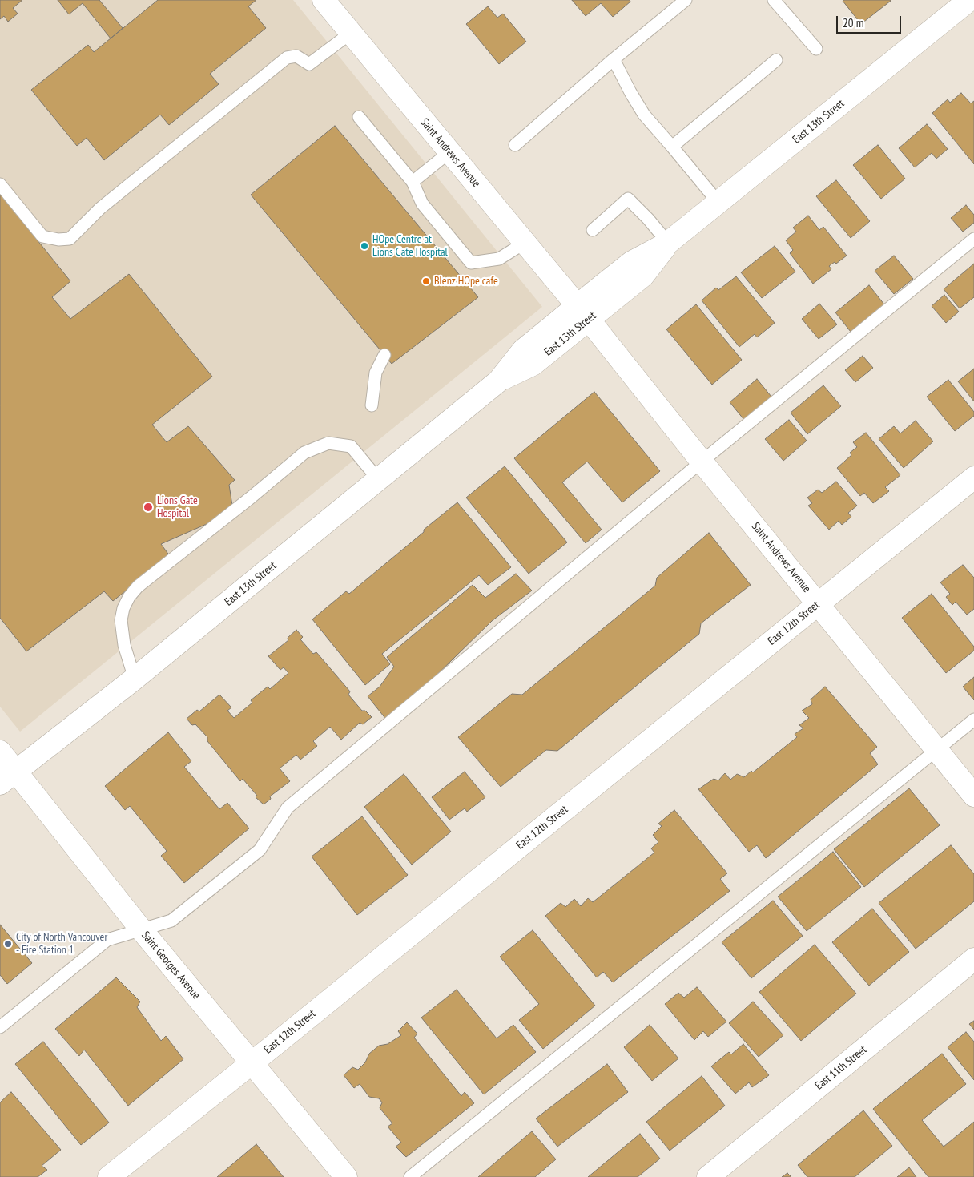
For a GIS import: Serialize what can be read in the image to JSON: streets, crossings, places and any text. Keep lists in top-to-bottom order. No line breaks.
{"streets":{"street":["East 13th Street","Saint Andrews Avenue","East 12th Street","Saint Georges Avenue","East 11th Street"]},"crossings":[["East 13th Street","Saint Andrews Avenue"],["East 13th Street","Saint Georges Avenue"],["Saint Andrews Avenue","East 12th Street"],["East 12th Street","Saint Georges Avenue"]],"places":["HOpe Centre at Lions Gate Hospital","Blenz HOpe cafe","Lions Gate Hospital","City of North Vancouver - Fire Station 1"],"scale_bar":"20 m"}
